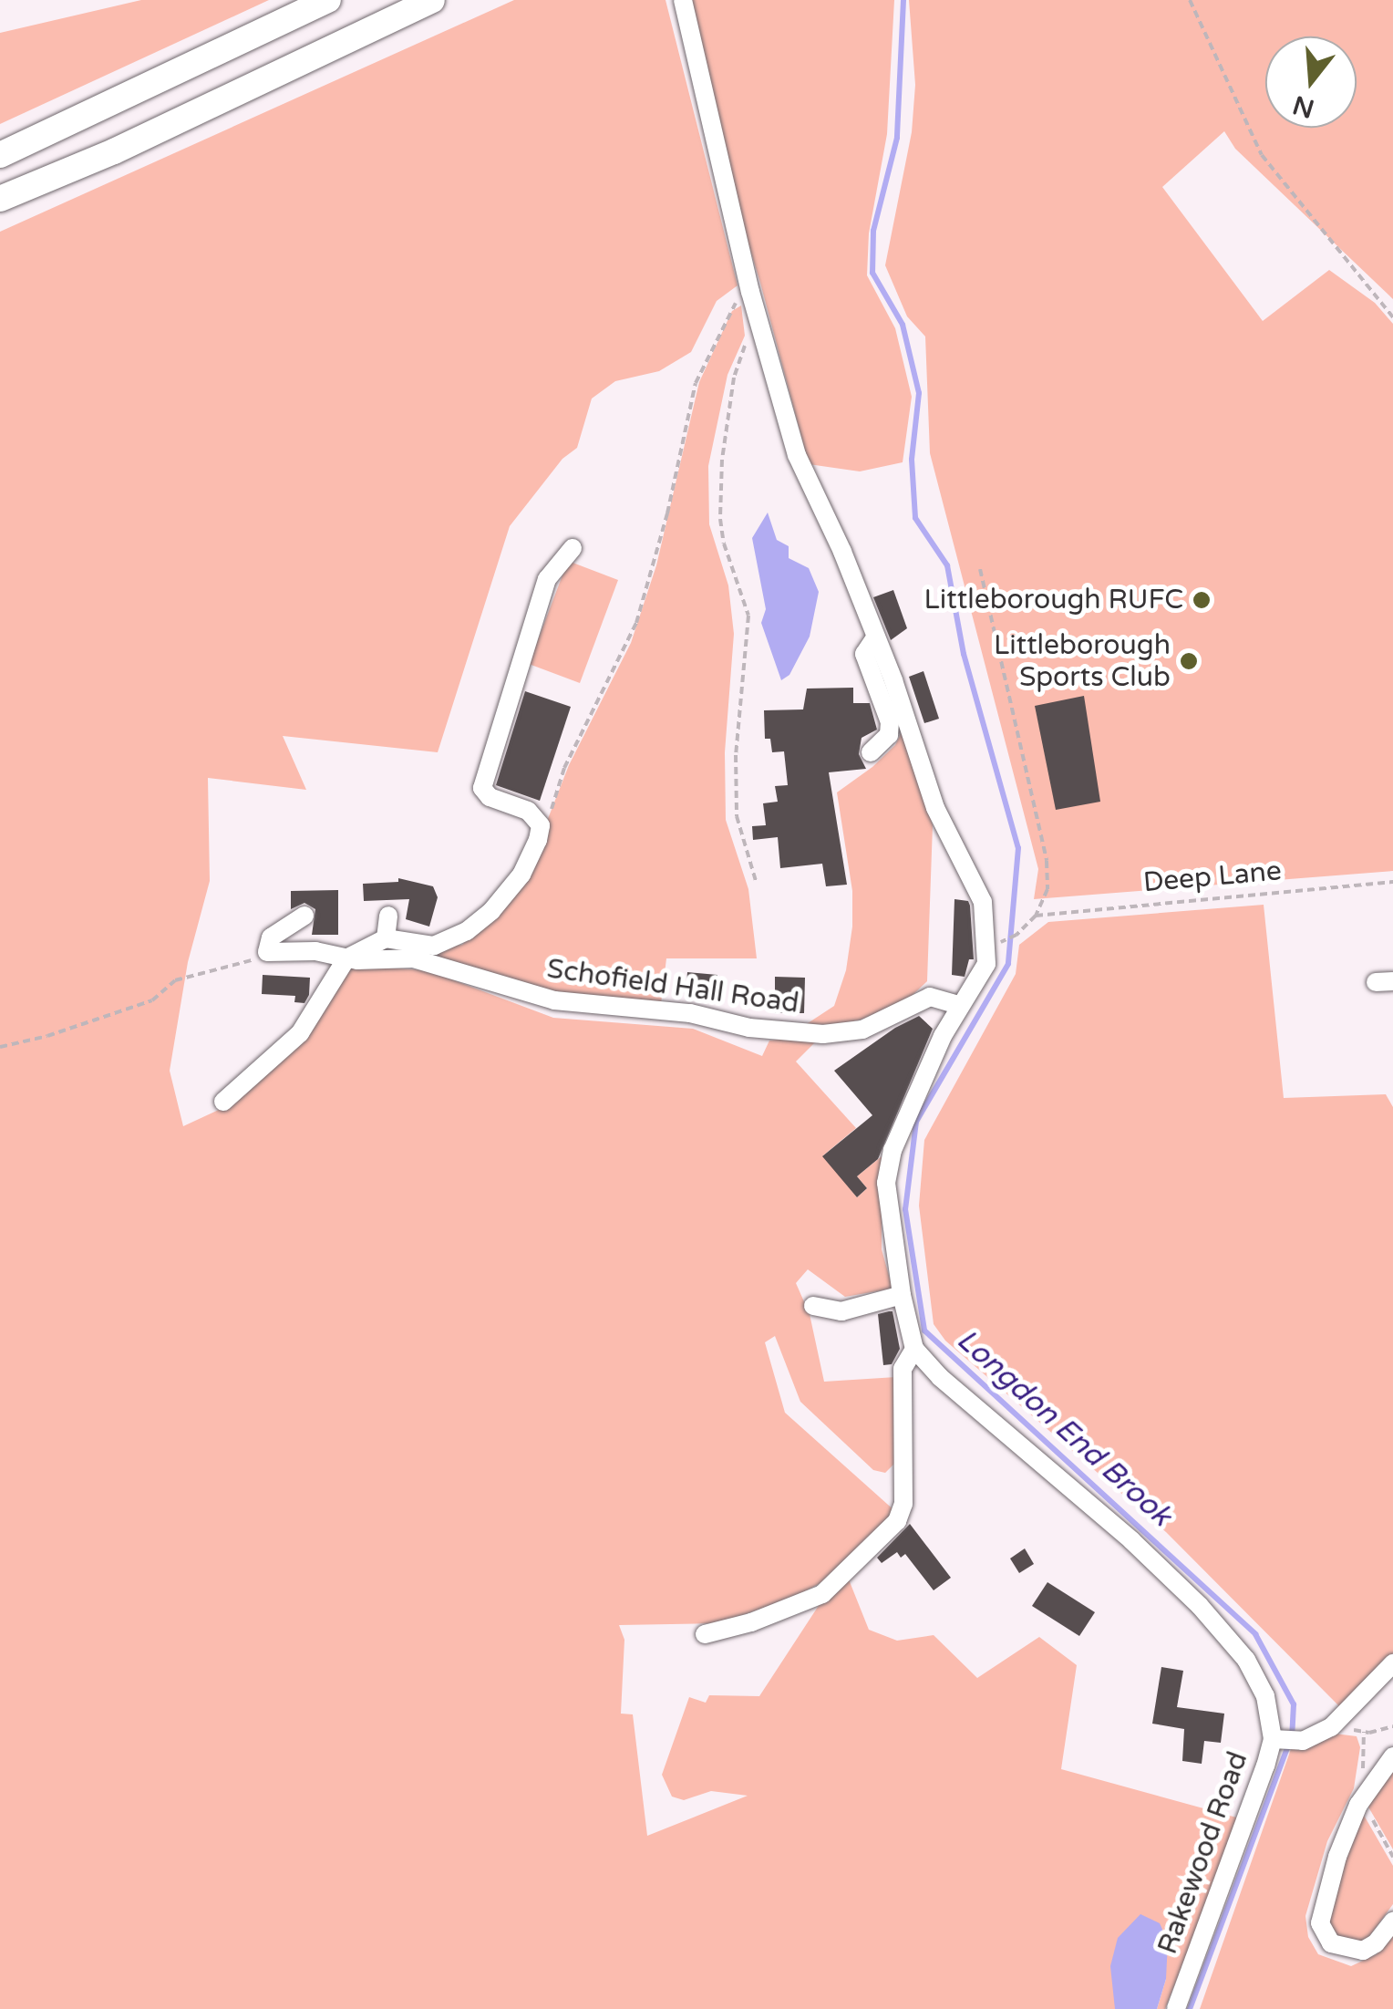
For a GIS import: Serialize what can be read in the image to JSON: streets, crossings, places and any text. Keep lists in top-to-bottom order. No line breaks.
{"streets":{"street":["Schofield Hall Road","Rakewood Road"],"path":["Deep Lane"]},"crossings":[["Schofield Hall Road","Rakewood Road"]],"water":["Longdon End Brook"],"places":["Littleborough RUFC","Littleborough Sports Club"],"north":"bottom"}
